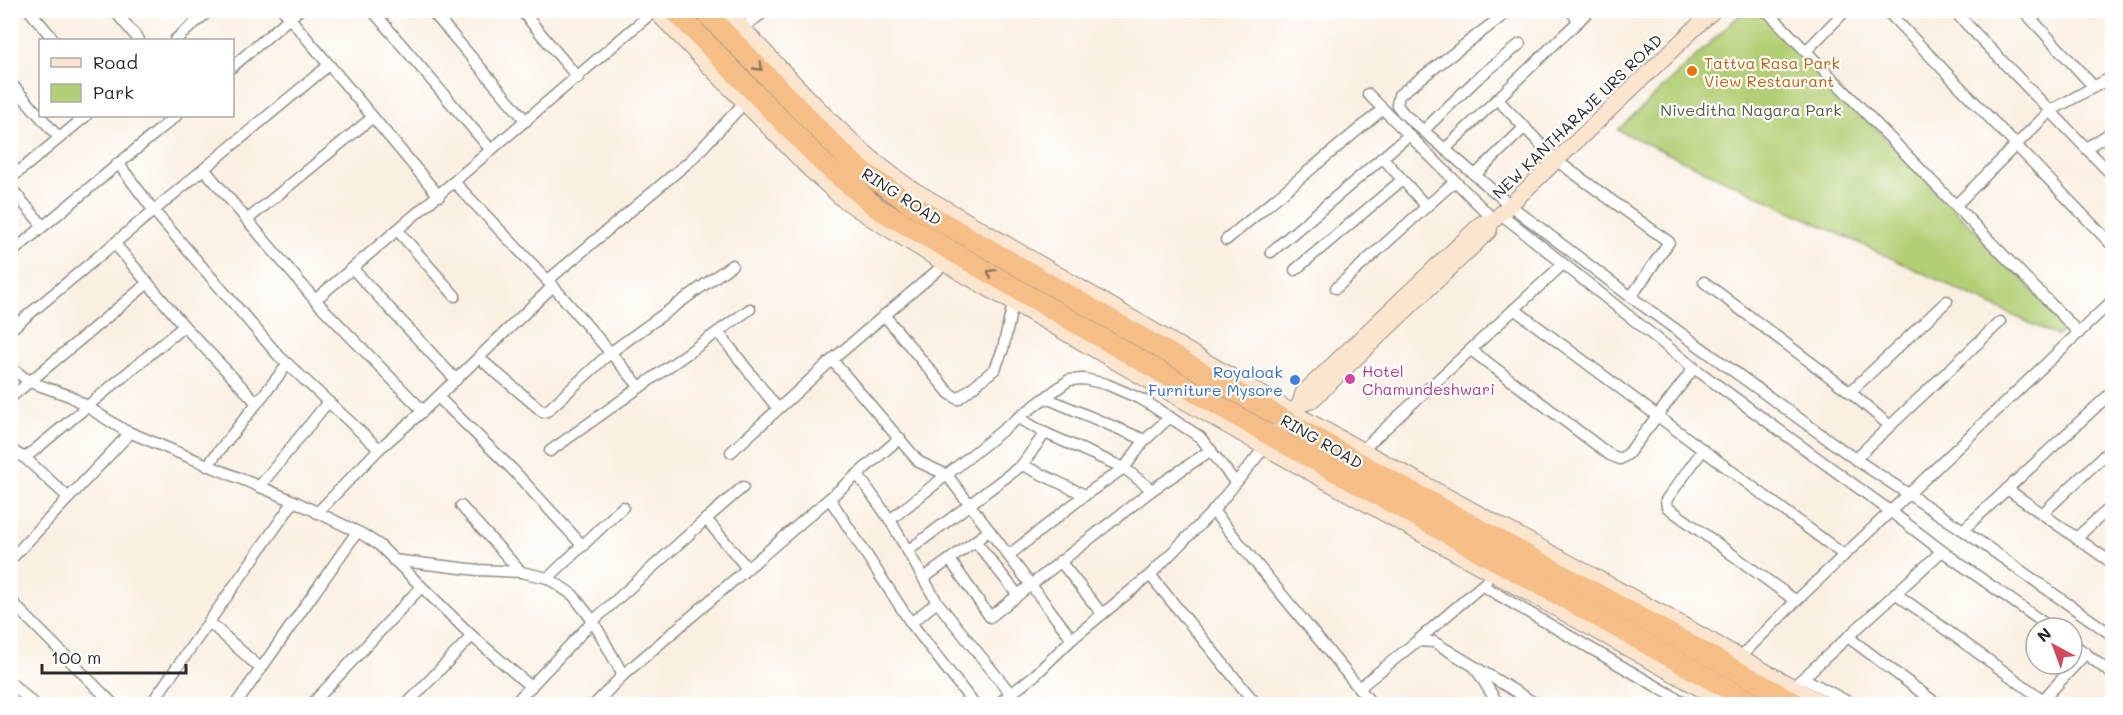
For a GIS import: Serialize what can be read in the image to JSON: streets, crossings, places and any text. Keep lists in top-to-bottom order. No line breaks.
{"streets":{"highway":["RING ROAD"],"street":["NEW KANTHARAJE URS ROAD"]},"crossings":[["NEW KANTHARAJE URS ROAD","RING ROAD"]],"parks":["Niveditha Nagara Park"],"places":["Tattva Rasa Park View Restaurant","Hotel Chamundeshwari","Royaloak Furniture Mysore"],"legend":["Road","Park"],"scale_bar":"100 m","north":"top left"}
